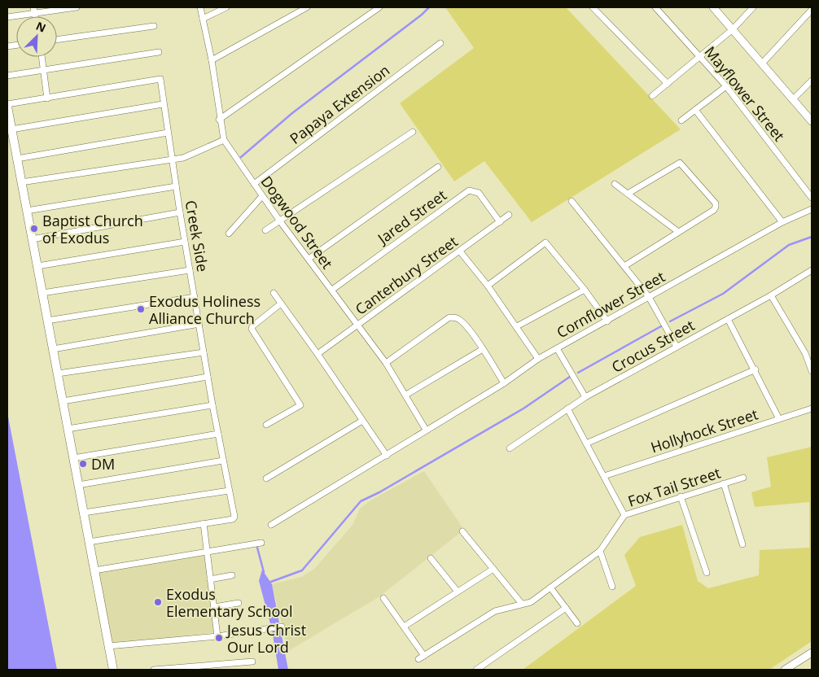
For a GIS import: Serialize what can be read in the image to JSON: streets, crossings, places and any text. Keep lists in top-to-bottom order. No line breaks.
{"streets":{"street":["Mayflower Street","Papaya Extension","Jared Street","Dogwood Street","Creek Side","Canterbury Street","Cornflower Street","Crocus Street","Hollyhock Street","Fox Tail Street"]},"crossings":[["Papaya Extension","Dogwood Street"],["Jared Street","Dogwood Street"],["Jared Street","Canterbury Street"],["Dogwood Street","Canterbury Street"],["Dogwood Street","Cornflower Street"]],"places":["Baptist Church of Exodus","Exodus Holiness Alliance Church","DM","Exodus Elementary School","Jesus Christ Our Lord"],"north":"top right"}
